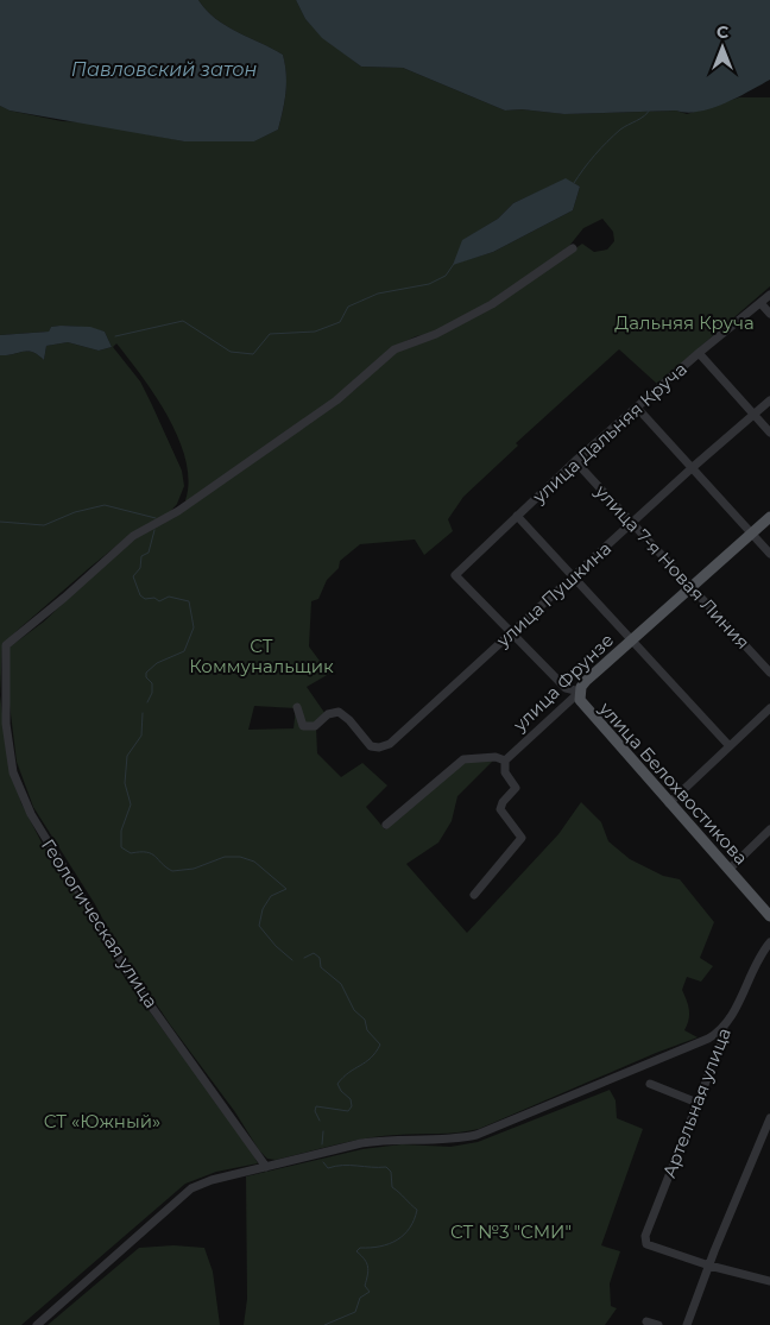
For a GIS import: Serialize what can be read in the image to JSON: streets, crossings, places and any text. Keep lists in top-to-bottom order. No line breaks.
{"streets":{"main road":["улица Фрунзе","улица Белохвостикова"],"street":["улица Дальняя Круча","улица 7-я Новая Линия","улица Пушкина","Геологическая улица","Артельная улица"]},"crossings":[["улица Дальняя Круча","улица 7-я Новая Линия"],["улица Дальняя Круча","улица Белохвостикова"],["улица 7-я Новая Линия","улица Пушкина"],["улица 7-я Новая Линия","улица Фрунзе"],["улица Пушкина","улица Белохвостикова"],["улица Фрунзе","улица Белохвостикова"]],"water":["Павловский затон"],"parks":["Дальняя Круча","СТ Коммунальщик","СТ «Южный»","СТ №3 \"СМИ\""],"north":"top"}
